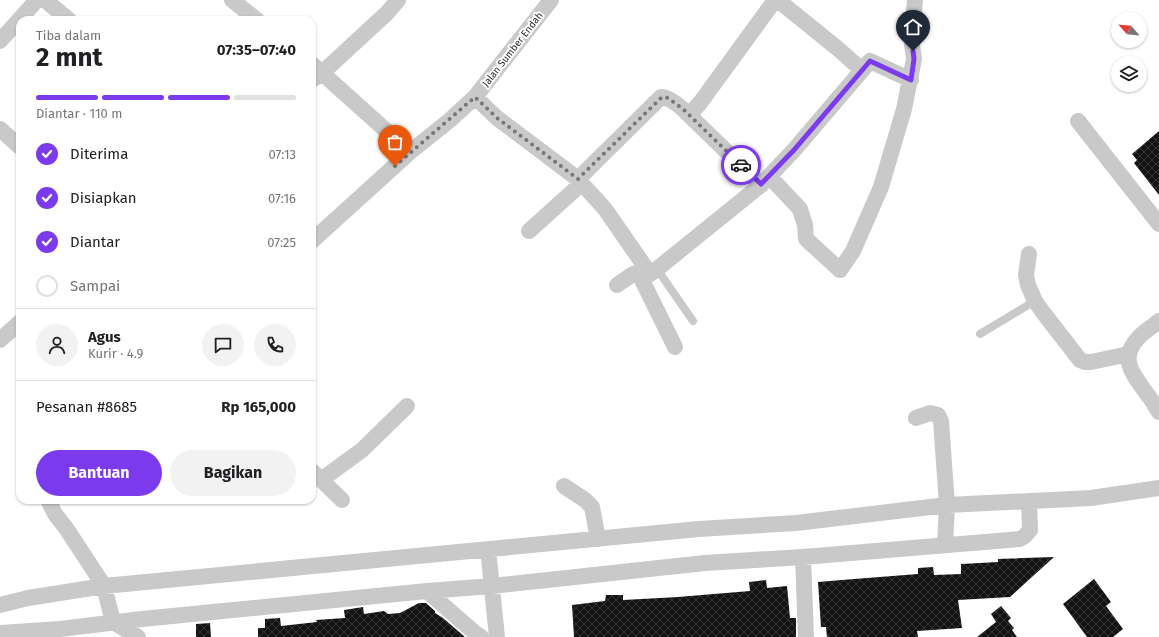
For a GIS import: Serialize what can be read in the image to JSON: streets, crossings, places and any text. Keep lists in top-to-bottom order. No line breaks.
{"streets":{"street":["Jalan Sumber Endah"]},"north":"top left","page":{"heading":["2 mnt","Tiba dalam","07:35–07:40"],"panel":["Agus","Kurir · 4.9","Pesanan #8685","Rp 165,000"],"bar":"Diantar · 110 m","list":[["Diterima","07:13"],["Disiapkan","07:16"],["Diantar","07:25"],"Sampai"],"buttons":["Bantuan","Bagikan"]}}
